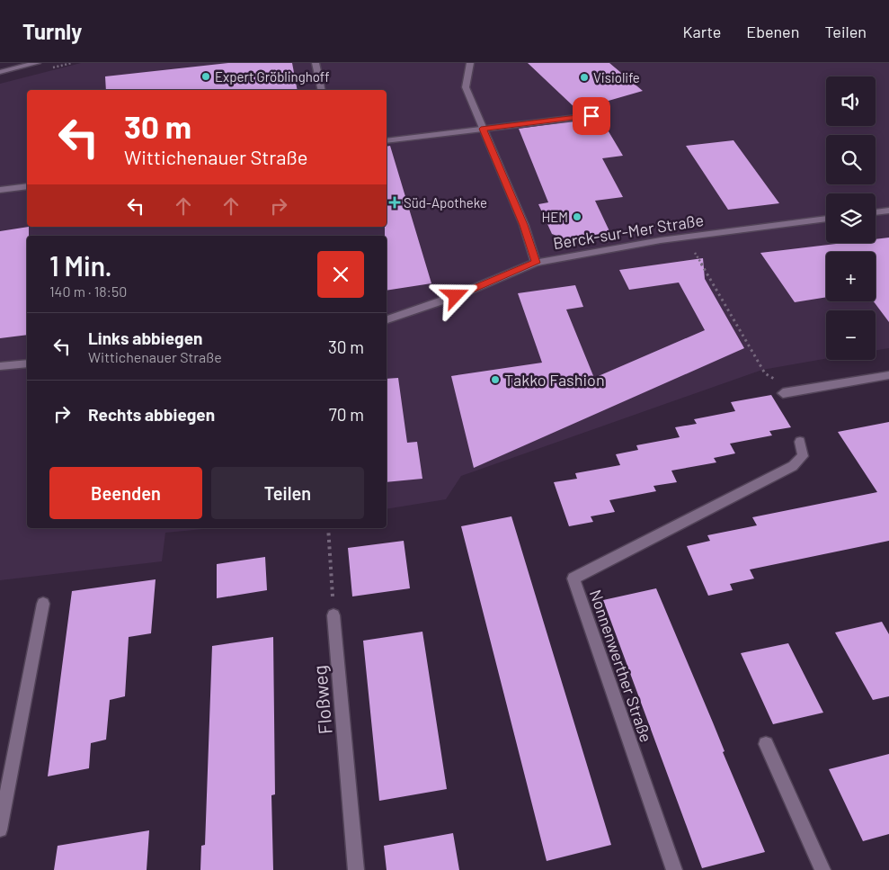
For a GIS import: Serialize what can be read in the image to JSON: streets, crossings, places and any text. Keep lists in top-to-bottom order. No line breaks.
{"streets":{"street":["Berck-sur-Mer Straße","Nonnenwerther Straße","Floßweg"]},"places":{"other":["Expert Gröblinghoff","Visiolife","HEM","Takko Fashion"],"health":["Süd-Apotheke"]},"page":{"header":"Turnly","nav":["Karte","Ebenen","Teilen"],"map_buttons":["+","−"],"turn":["30 m","Wittichenauer Straße"],"heading":["1 Min.","140 m · 18:50"],"list":[{"name":"Links abbiegen","note":"Wittichenauer Straße","value":"30 m"},{"name":"Rechts abbiegen","value":"70 m"}],"buttons":["Beenden","Teilen"]}}
